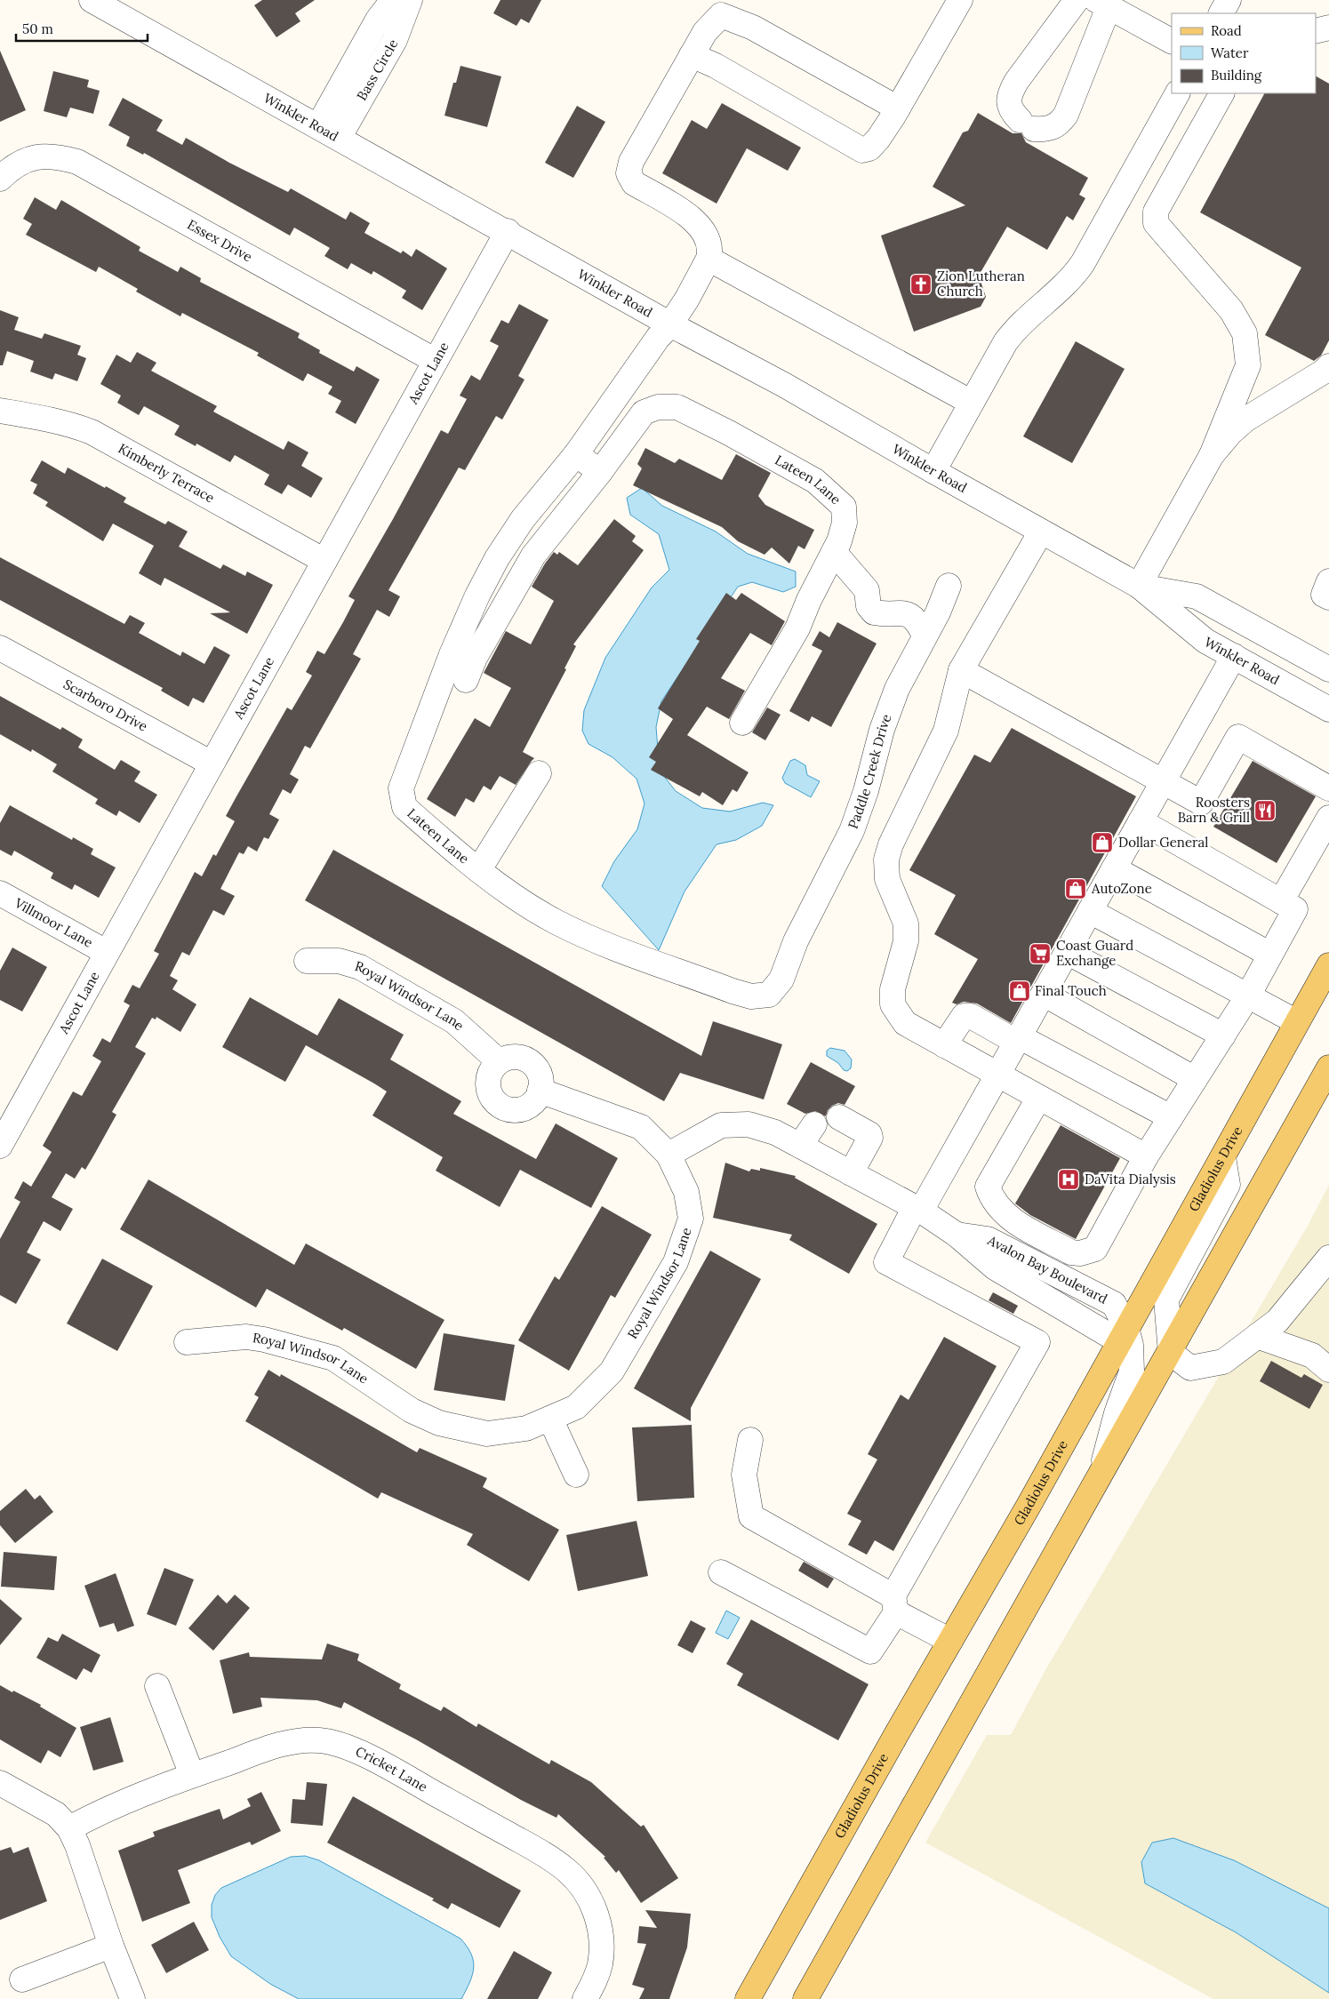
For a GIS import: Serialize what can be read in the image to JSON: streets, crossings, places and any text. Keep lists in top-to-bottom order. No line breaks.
{"streets":{"main road":["Gladiolus Drive"],"street":["Bass Circle","Winkler Road","Essex Drive","Ascot Lane","Kimberly Terrace","Lateen Lane","Scarboro Drive","Paddle Creek Drive","Villmoor Lane","Royal Windsor Lane","Avalon Bay Boulevard","Cricket Lane"]},"crossings":[["Bass Circle","Winkler Road"],["Winkler Road","Ascot Lane"],["Winkler Road","Lateen Lane"],["Essex Drive","Ascot Lane"],["Ascot Lane","Kimberly Terrace"],["Ascot Lane","Scarboro Drive"],["Ascot Lane","Villmoor Lane"],["Lateen Lane","Paddle Creek Drive"],["Royal Windsor Lane","Avalon Bay Boulevard"],["Gladiolus Drive","Avalon Bay Boulevard"]],"places":{"church":["Zion Lutheran Church"],"restaurant":["Roosters Barn & Grill"],"shop":["Dollar General","AutoZone","Final Touch"],"supermarket":["Coast Guard Exchange"],"hospital":["DaVita Dialysis"]},"legend":["Road","Water","Building"],"scale_bar":"50 m"}
